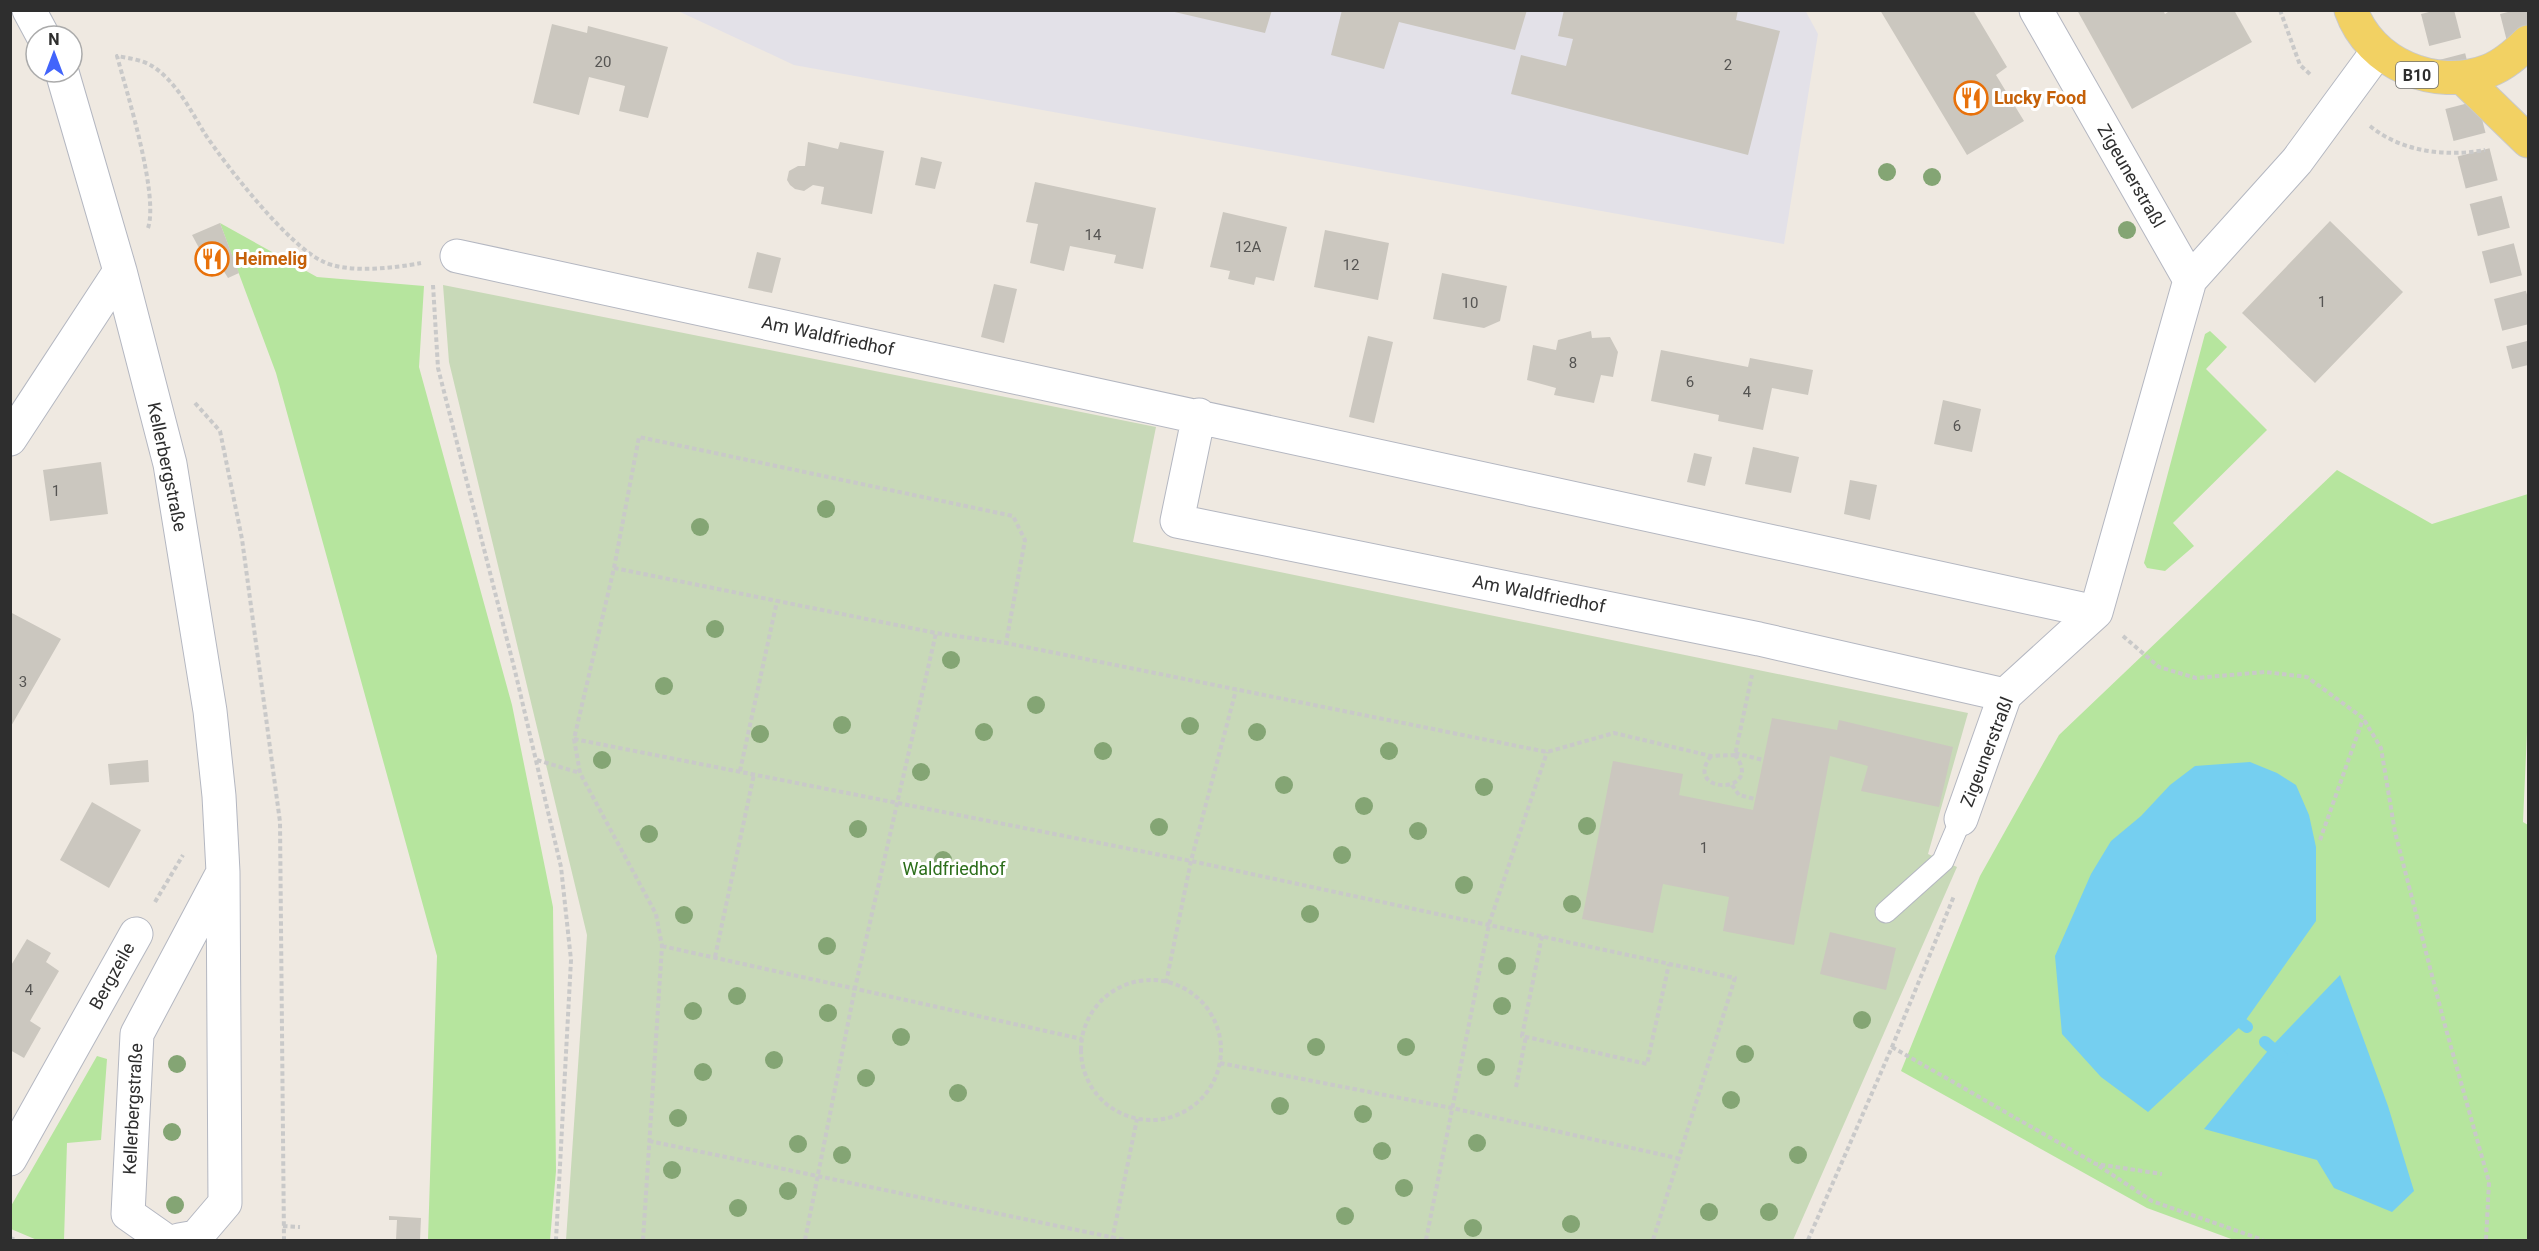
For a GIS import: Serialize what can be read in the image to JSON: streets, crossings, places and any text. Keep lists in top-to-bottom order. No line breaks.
{"streets":{"main road":["B10"],"street":["Zigeunerstraßl","Am Waldfriedhof","Kellerbergstraße","Bergzeile"]},"crossings":[["Zigeunerstraßl","Am Waldfriedhof"]],"parks":["Waldfriedhof"],"places":{"restaurant":["Lucky Food","Heimelig"]},"house_numbers":["20","2","14","12A","12","1","10","8","6","4","6","1","3","1","4"],"north":"top"}
